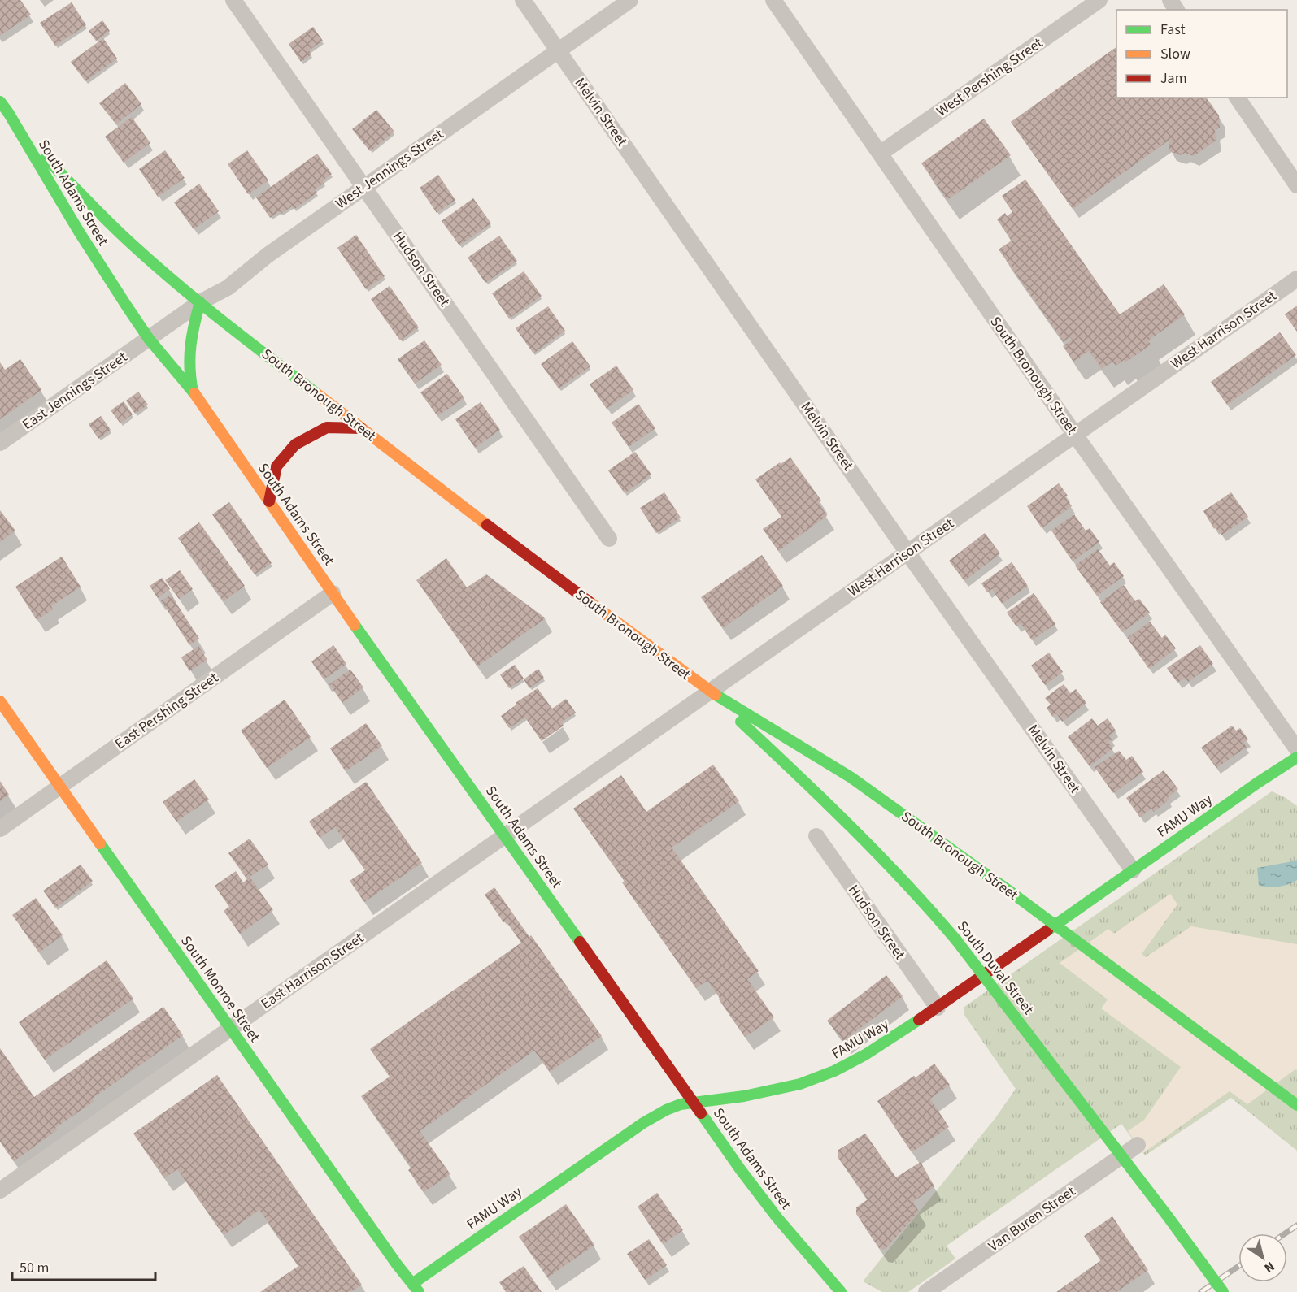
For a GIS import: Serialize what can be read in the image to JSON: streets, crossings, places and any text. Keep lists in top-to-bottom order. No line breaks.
{"streets":{"main road":["South Adams Street","South Bronough Street","FAMU Way","South Duval Street","South Monroe Street"],"street":["West Pershing Street","Melvin Street","West Jennings Street","Hudson Street","West Harrison Street","East Jennings Street","East Pershing Street","East Harrison Street","Van Buren Street"]},"crossings":[["West Pershing Street","South Bronough Street"],["Melvin Street","West Jennings Street"],["Melvin Street","West Harrison Street"],["Melvin Street","FAMU Way"],["West Jennings Street","South Adams Street"],["West Jennings Street","Hudson Street"],["West Jennings Street","South Bronough Street"],["West Jennings Street","East Jennings Street"],["South Adams Street","West Harrison Street"],["South Adams Street","South Bronough Street"],["South Adams Street","East Jennings Street"],["South Adams Street","East Pershing Street"],["South Adams Street","FAMU Way"],["South Adams Street","East Harrison Street"],["Hudson Street","FAMU Way"],["West Harrison Street","South Bronough Street"],["West Harrison Street","South Duval Street"],["West Harrison Street","East Harrison Street"],["South Bronough Street","South Duval Street"],["East Pershing Street","South Monroe Street"],["FAMU Way","South Monroe Street"],["East Harrison Street","South Monroe Street"]],"legend":["Fast","Slow","Jam"],"scale_bar":"50 m","north":"bottom right"}
